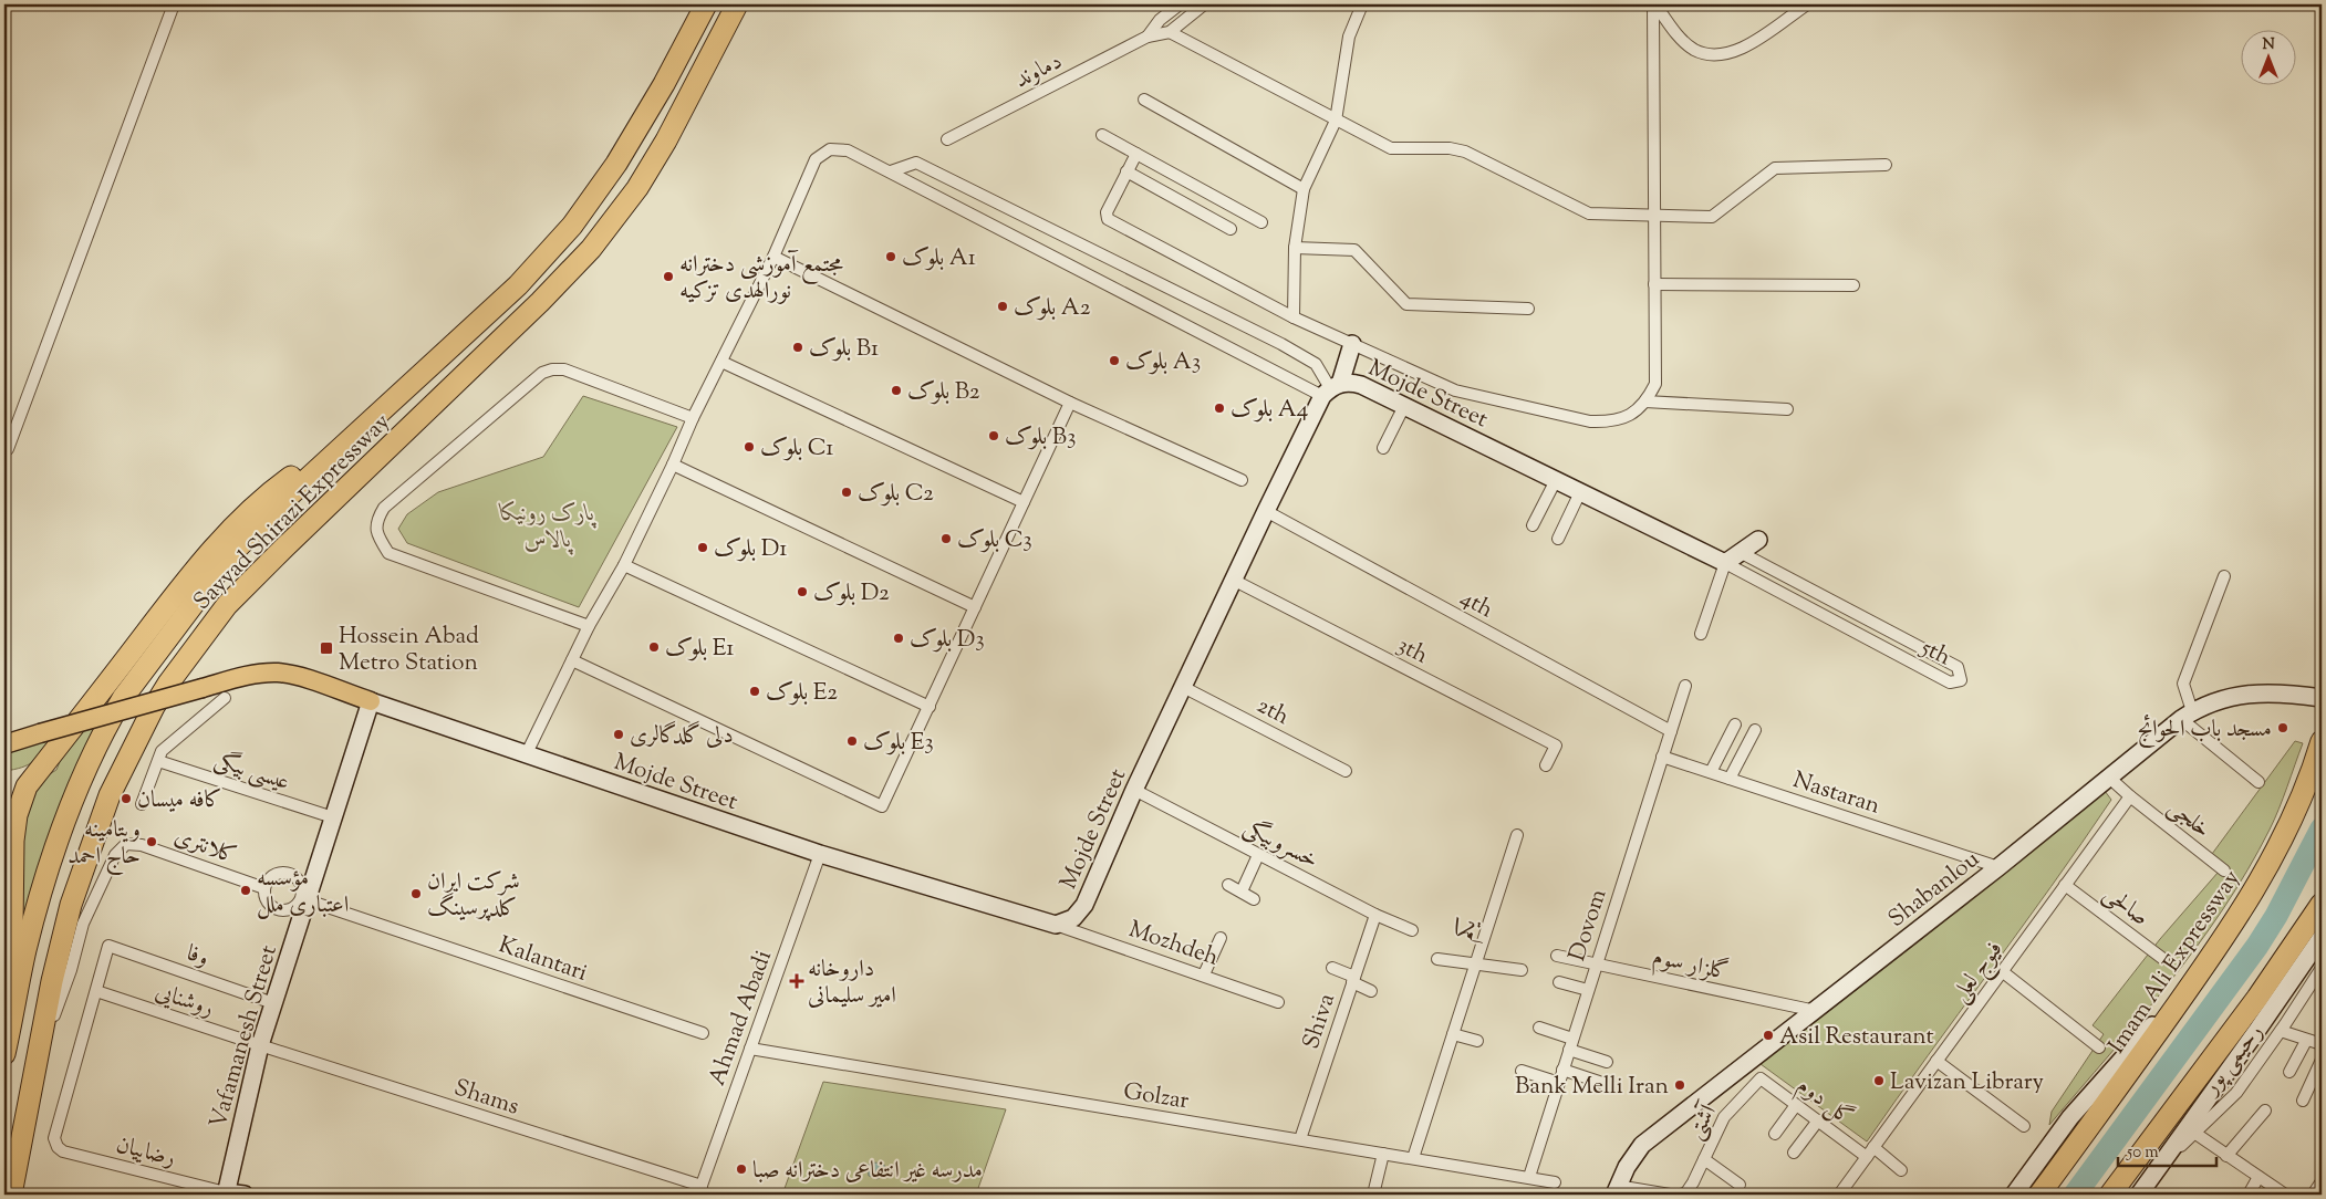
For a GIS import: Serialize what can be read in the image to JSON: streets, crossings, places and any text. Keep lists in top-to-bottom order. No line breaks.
{"streets":{"highway":["Sayyad Shirazi Expressway","Imam Ali Expressway"],"main road":["Mojde Street","Shabanlou","Vafamanesh Street"],"street":["دماوند","4th","3th","5th","2th","عیسی بیگی","Nastaran","خلجی","خسروبیگی","کلانتری","صالحی","Dovom","یکم","Mozhdeh","وفا","Kalantari","گلزار سوم","فیوج لعلی","روشنایی","Ahmad Abadi","Shiva","رحیمی پور","Golzar","Shams","گل دوم","آشتی","رضاییان"]},"crossings":[["Mojde Street","4th"],["Mojde Street","3th"],["Mojde Street","5th"],["Mojde Street","2th"],["Mojde Street","خسروبیگی"],["Mojde Street","Mozhdeh"],["Mojde Street","Ahmad Abadi"],["Mojde Street","Vafamanesh Street"],["Sayyad Shirazi Expressway","کلانتری"],["4th","Dovom"],["عیسی بیگی","Vafamanesh Street"],["Nastaran","Shabanlou"],["Nastaran","Dovom"],["خلجی","فیوج لعلی"],["خسروبیگی","Shiva"],["Shabanlou","گلزار سوم"],["صالحی","فیوج لعلی"],["Dovom","گلزار سوم"],["Dovom","Golzar"],["یکم","Golzar"],["وفا","روشنایی"],["وفا","Vafamanesh Street"],["وفا","رضاییان"],["Kalantari","Vafamanesh Street"],["فیوج لعلی","گل دوم"],["روشنایی","Vafamanesh Street"],["روشنایی","Shams"],["روشنایی","رضاییان"],["Ahmad Abadi","Golzar"],["Ahmad Abadi","Shams"],["Shiva","Golzar"],["Vafamanesh Street","Shams"],["Vafamanesh Street","رضاییان"],["گل دوم","آشتی"]],"parks":["پارک رونیکا پالاس"],"places":{"other":["بلوک A1","مجتمع آموزشی دخترانه نورالهدی تزکیه","بلوک A2","بلوک B1","بلوک A3","بلوک B2","بلوک A4","بلوک B3","بلوک C1","بلوک C2","بلوک C3","بلوک D1","بلوک D2","بلوک D3","بلوک E1","بلوک E2","مسجد باب الحوائج","دلی گلدگالری","بلوک E3","کافه میسان","ویتامینه حاج احمد","مؤسسه اعتباری ملل","شرکت ایران کلدپرسینگ","Asil Restaurant","Lavizan Library","Bank Melli Iran","مدرسه غیر انتفاعی دخترانه صبا"],"transit":["Hossein Abad Metro Station"],"health":["داروخانه امیر سلیمانی"]},"scale_bar":"50 m","north":"top"}
